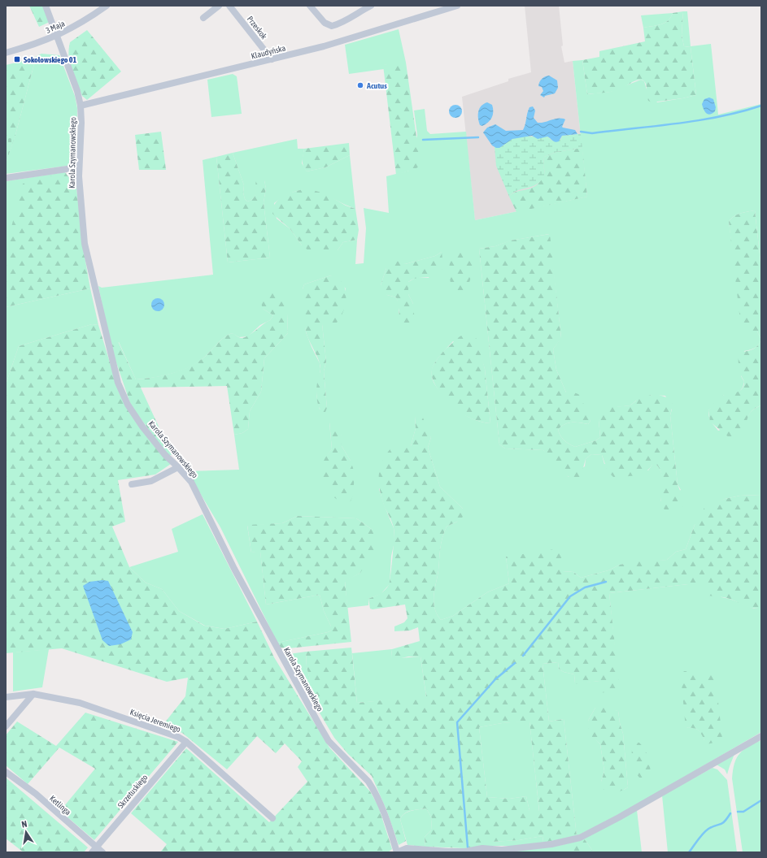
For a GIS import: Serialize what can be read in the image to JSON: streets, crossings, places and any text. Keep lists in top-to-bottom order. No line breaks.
{"streets":{"street":["3 Maja","Przeskok","Klaudyńska","Karola Szymanowskiego","Księcia Jeremiego","Skrzetuskiego","Ketlinga"]},"crossings":[["3 Maja","Karola Szymanowskiego"],["Przeskok","Klaudyńska"],["Klaudyńska","Karola Szymanowskiego"],["Księcia Jeremiego","Skrzetuskiego"],["Skrzetuskiego","Ketlinga"]],"places":{"transit":["Sokołowskiego 01"],"other":["Acutus"]},"north":"top"}
